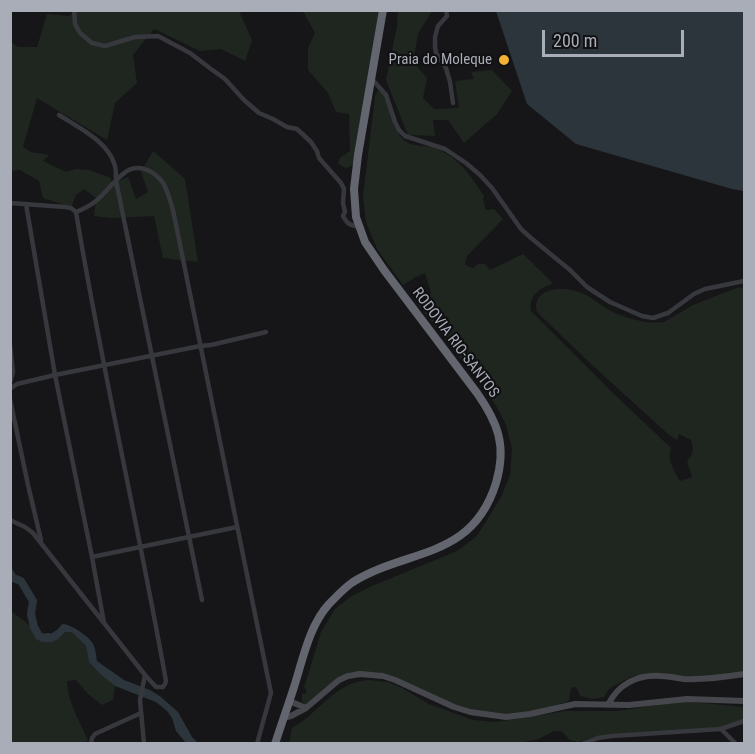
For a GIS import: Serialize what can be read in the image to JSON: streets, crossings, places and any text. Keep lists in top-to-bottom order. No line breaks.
{"streets":{"highway":["RODOVIA RIO-SANTOS"]},"places":["Praia do Moleque"],"scale_bar":"200 m"}
